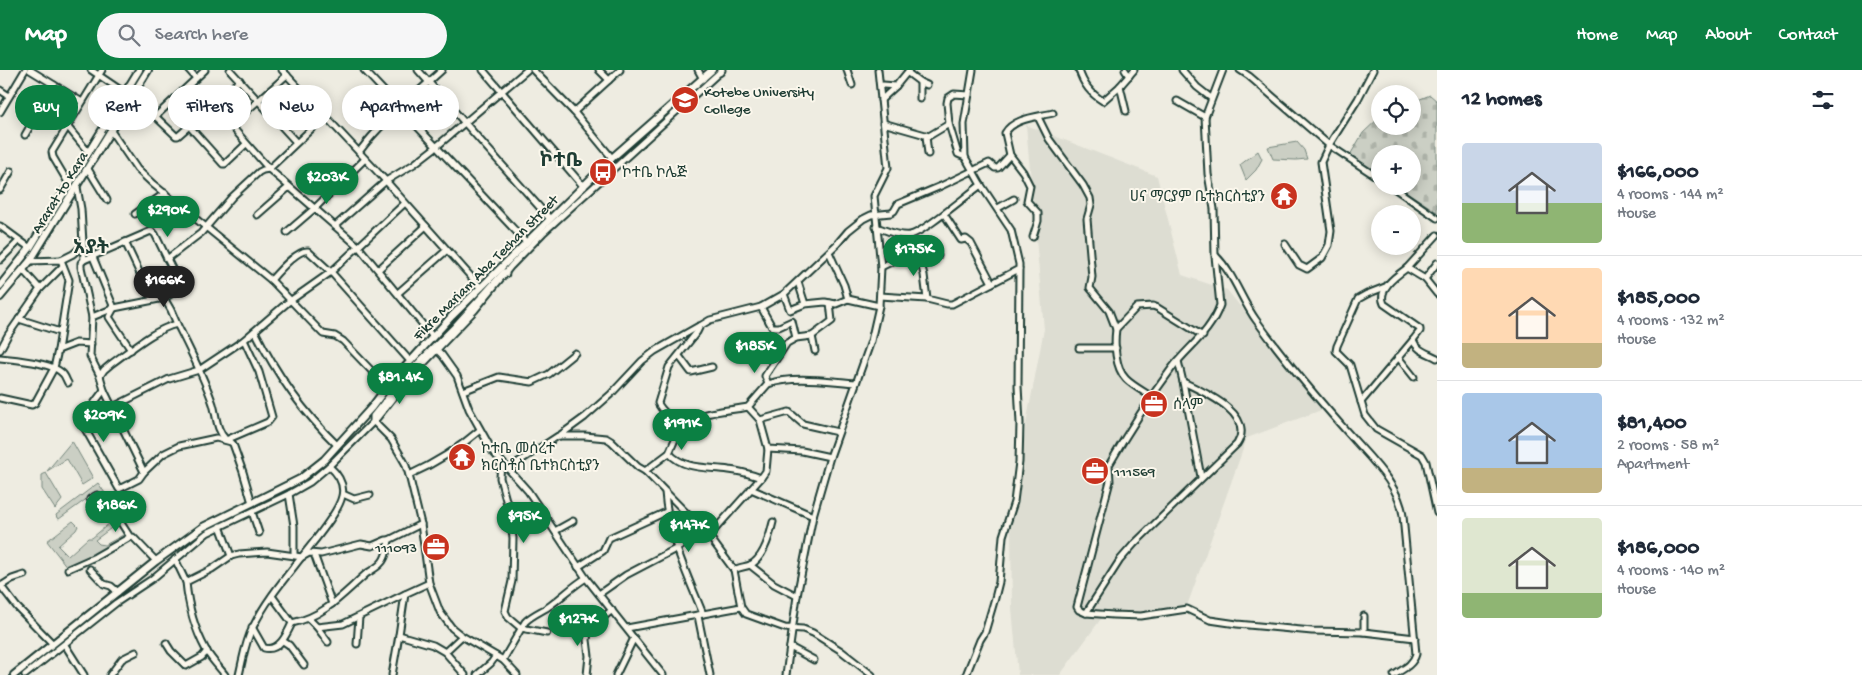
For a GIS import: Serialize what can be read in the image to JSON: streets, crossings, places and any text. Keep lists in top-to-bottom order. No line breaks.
{"streets":{"main road":["Ararat to Kara","Fikre Mariam Aba Techan Street"]},"districts":["ኮተቤ","አያት"],"places":{"school or university":["Kotebe University College"],"bus stop":["ኮተቤ ኮሌጅ"],"temple":["ሀና ማርያም ቤተክርስቲያን","ኮተቤ መሰረተ ክርስቶስ ቤተክርስቲያን"],"office":["ሰላም","111569","111093"]},"page":{"header":"Map","search":"Search here","nav":["Home","Map","About","Contact"],"heading":"12 homes","map_buttons":["+","−"],"chip":["Buy","Rent","Filters","New","Apartment"],"list":[{"name":"$166,000","note":"4 rooms · 144 m² · House"},{"name":"$185,000","note":"4 rooms · 132 m² · House"},{"name":"$81,400","note":"2 rooms · 58 m² · Apartment"},{"name":"$186,000","note":"4 rooms · 140 m² · House"}],"price":["$203K","$290K","$175K","$166K","$185K","$81.4K","$209K","$191K","$186K","$95K","$147K","$127K"]}}
